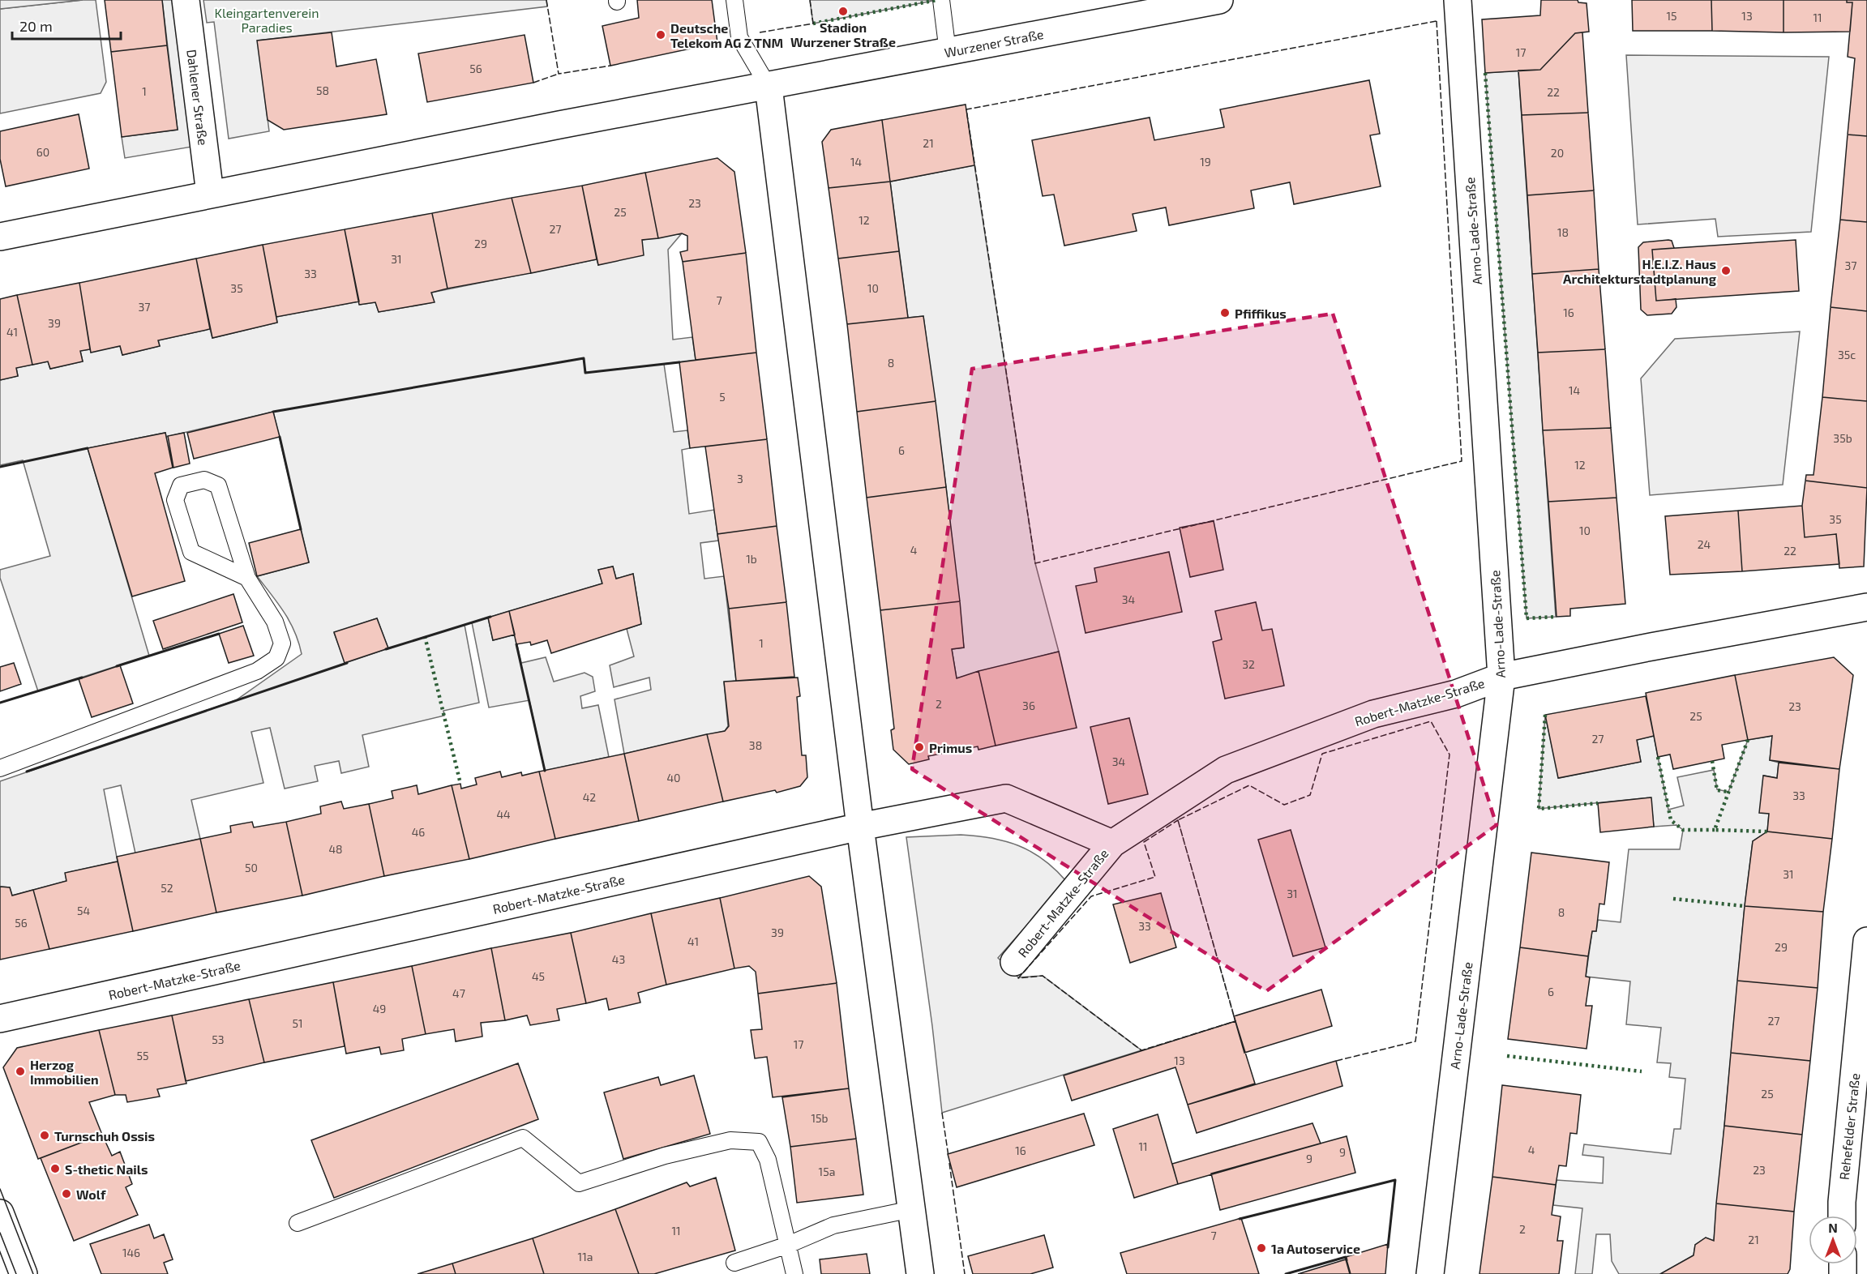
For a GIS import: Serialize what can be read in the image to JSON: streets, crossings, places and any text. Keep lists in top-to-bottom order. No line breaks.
{"streets":{"street":["Wurzener Straße","Dahlener Straße","Arno-Lade-Straße","Robert-Matzke-Straße","Rehefelder Straße"]},"crossings":[["Wurzener Straße","Dahlener Straße"],["Arno-Lade-Straße","Robert-Matzke-Straße"]],"parks":["Kleingartenverein Paradies"],"places":["Stadion Wurzener Straße","Deutsche Telekom AG Z TNM","H.E.I.Z. Haus Architekturstadtplanung","Pfiffikus","Primus","Herzog Immobilien","Turnschuh Ossis","S-thetic Nails","Wolf","1a Autoservice"],"house_numbers":["15","13","11","17","56","58","1","22","21","60","20","14","19","23","25","12","27","18","29","31","37","33","35","10","7","37","16","39","41","35c","8","14","5","35b","6","12","3","35","10","24","4","22","1b","34","1","32","2","36","23","25","27","38","34","40","33","42","44","46","48","50","31","52","31","54","8","56","33","39","41","29","43","45","6","47","49","27","51","53","17","55","13","25","15b","11","4","16","9","9","23","15a","2","11","7","21","146","11a"],"scale_bar":"20 m","north":"top"}
